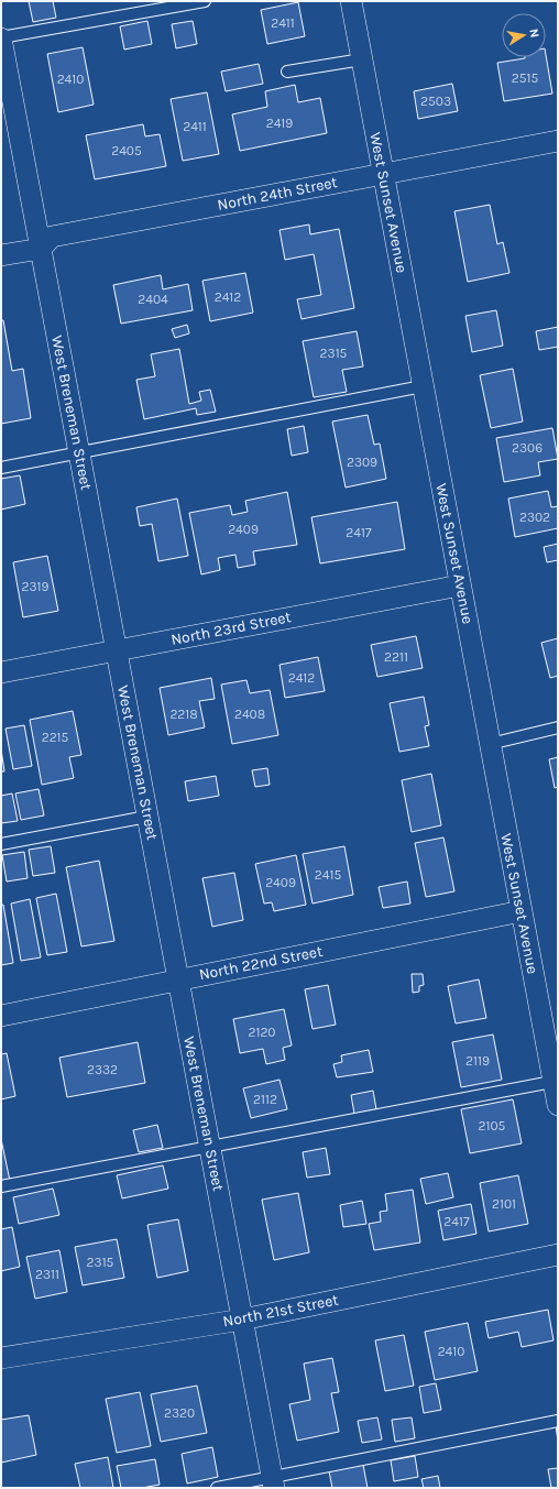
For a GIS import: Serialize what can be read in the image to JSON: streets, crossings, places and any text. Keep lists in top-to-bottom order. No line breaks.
{"streets":{"street":["North 24th Street","West Sunset Avenue","West Breneman Street","North 23rd Street","North 22nd Street","North 21st Street"]},"crossings":[["North 24th Street","West Sunset Avenue"],["North 24th Street","West Breneman Street"],["West Sunset Avenue","North 23rd Street"],["West Sunset Avenue","North 22nd Street"],["West Breneman Street","North 23rd Street"],["West Breneman Street","North 22nd Street"],["West Breneman Street","North 21st Street"]],"house_numbers":["2411","2515","2410","2503","2419","2411","2405","2412","2404","2315","2306","2309","2302","2409","2417","2319","2211","2412","2218","2408","2215","2415","2409","2120","2119","2332","2112","2105","2101","2417","2315","2311","2410","2320"],"north":"right"}
